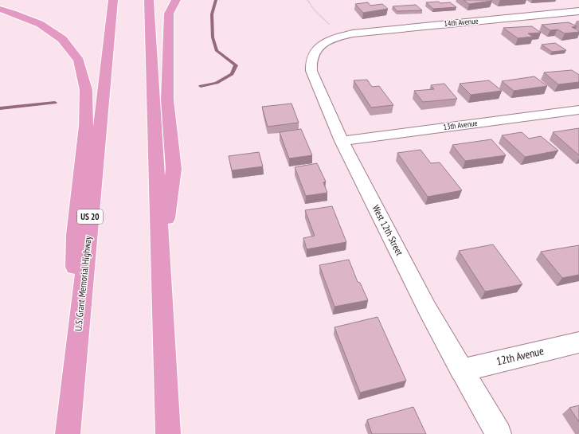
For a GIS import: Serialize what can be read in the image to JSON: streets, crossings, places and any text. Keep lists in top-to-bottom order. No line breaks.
{"streets":{"main road":["US 20","U.S. Grant Memorial Highway"],"street":["14th Avenue","13th Avenue","West 12th Street","12th Avenue"]},"crossings":[["14th Avenue","West 12th Street"],["13th Avenue","West 12th Street"],["West 12th Street","12th Avenue"]]}
